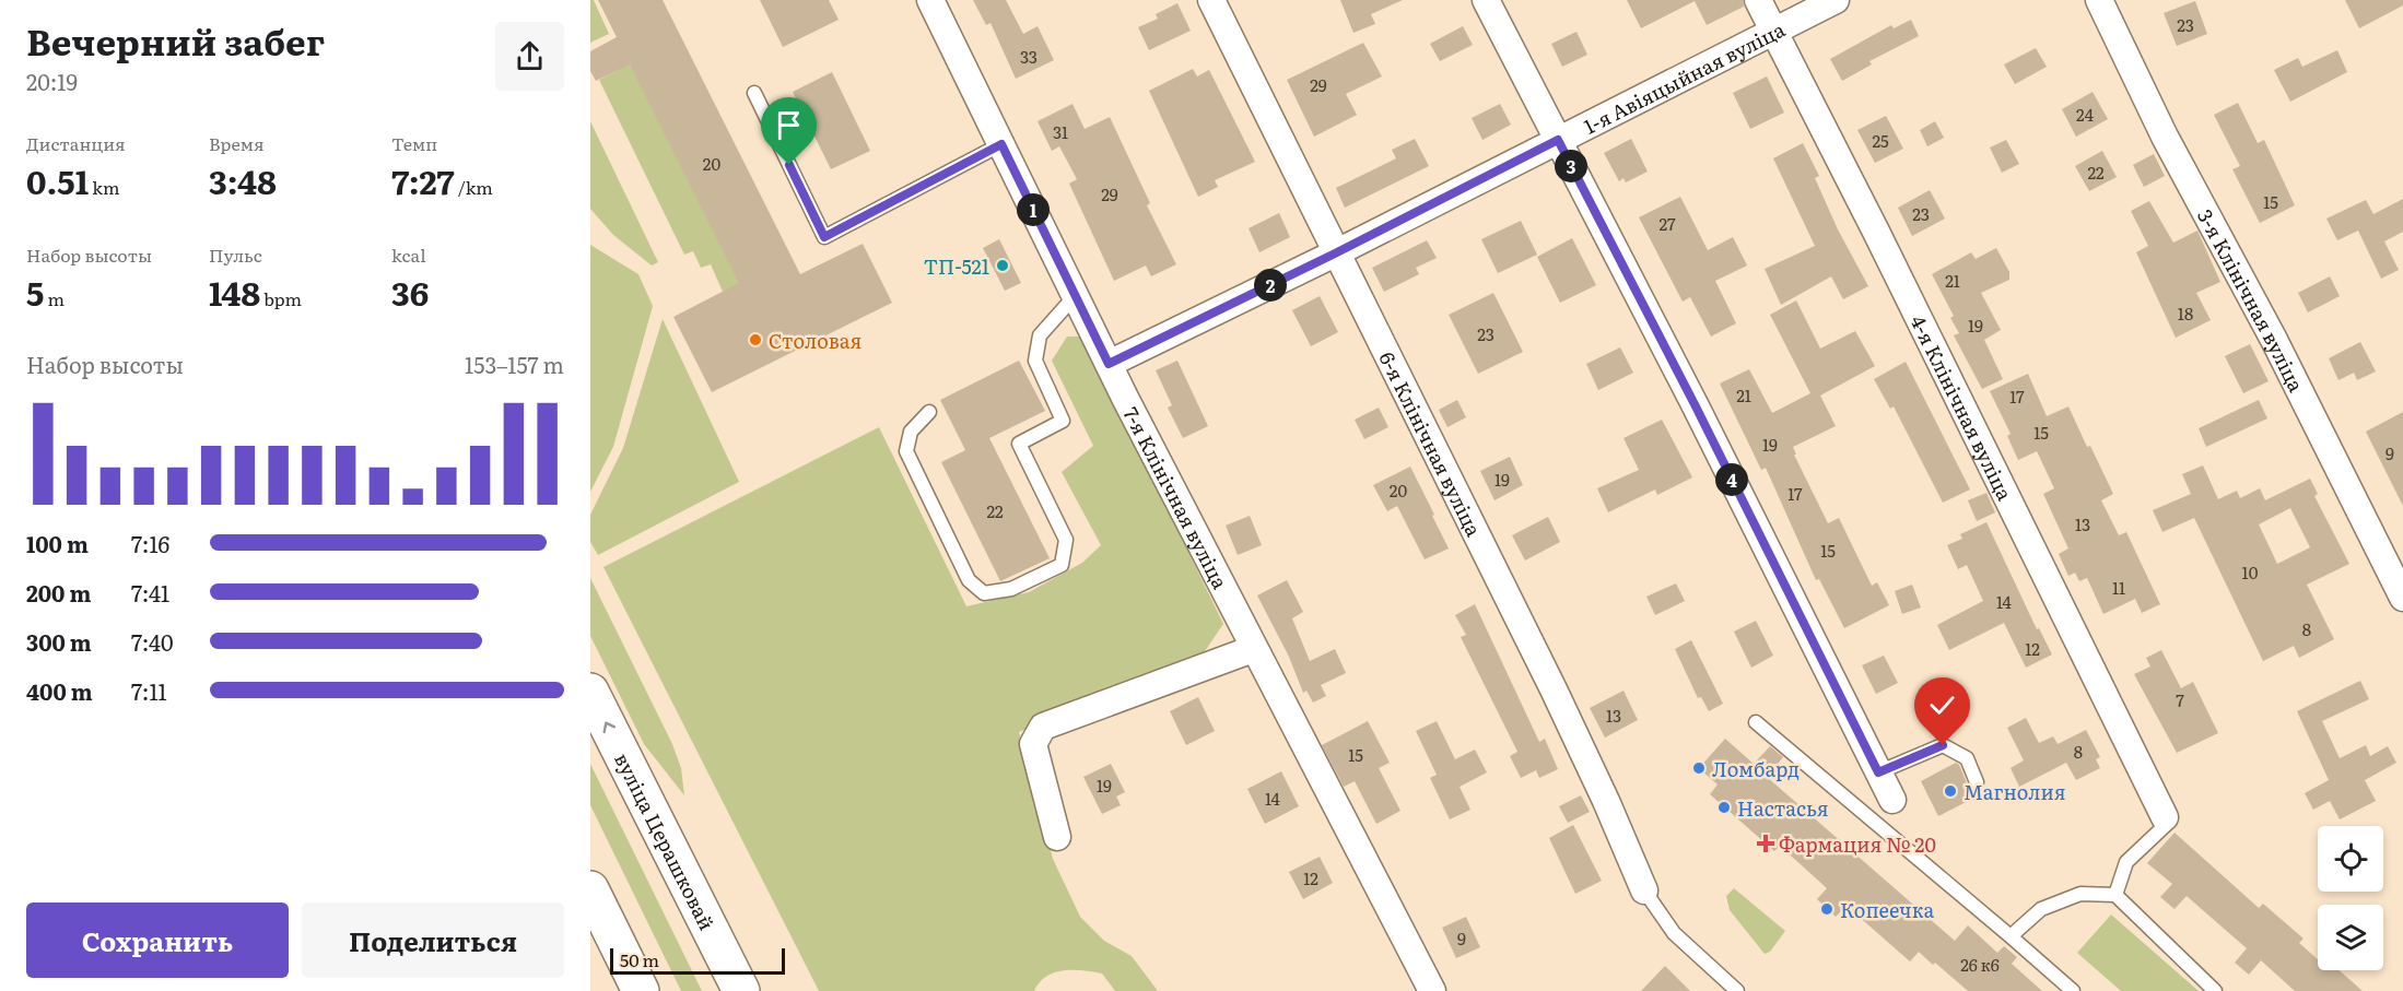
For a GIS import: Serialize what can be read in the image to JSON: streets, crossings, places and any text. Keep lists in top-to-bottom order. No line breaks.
{"streets":{"main road":["вуліца Церашковай"],"street":["1-я Авіяцыйная вуліца","3-я Клінічная вуліца","4-я Клінічная вуліца","6-я Клінічная вуліца","7-я Клінічная вуліца"]},"crossings":[["1-я Авіяцыйная вуліца","4-я Клінічная вуліца"],["1-я Авіяцыйная вуліца","6-я Клінічная вуліца"],["1-я Авіяцыйная вуліца","7-я Клінічная вуліца"]],"places":{"other":["ТП-521","Столовая","Ломбард","Магнолия","Настасья","Копеечка"],"health":["Фармация № 20"]},"house_numbers":["23","33","29","24","31","25","20","22","29","15","23","27","21","18","19","23","21","17","15","19","9","19","20","17","22","13","15","10","11","14","8","12","7","13","8","15","19","14","12","9","26 к6"],"scale_bar":"50 m","page":{"heading":["Вечерний забег","20:19"],"stats":[["Дистанция","0.51 km"],["Время","3:48"],["Темп","7:27 /km"],["Набор высоты","5 m"],["Пульс","148 bpm"],["kcal","36"]],"pins":["3","1","2","4"],"chart":["Набор высоты","153–157 m"],"list":[{"name":"100 m","note":"7:16"},{"name":"200 m","note":"7:41"},{"name":"300 m","note":"7:40"},{"name":"400 m","note":"7:11"}],"buttons":["Сохранить","Поделиться"],"scale":"50 m"}}
